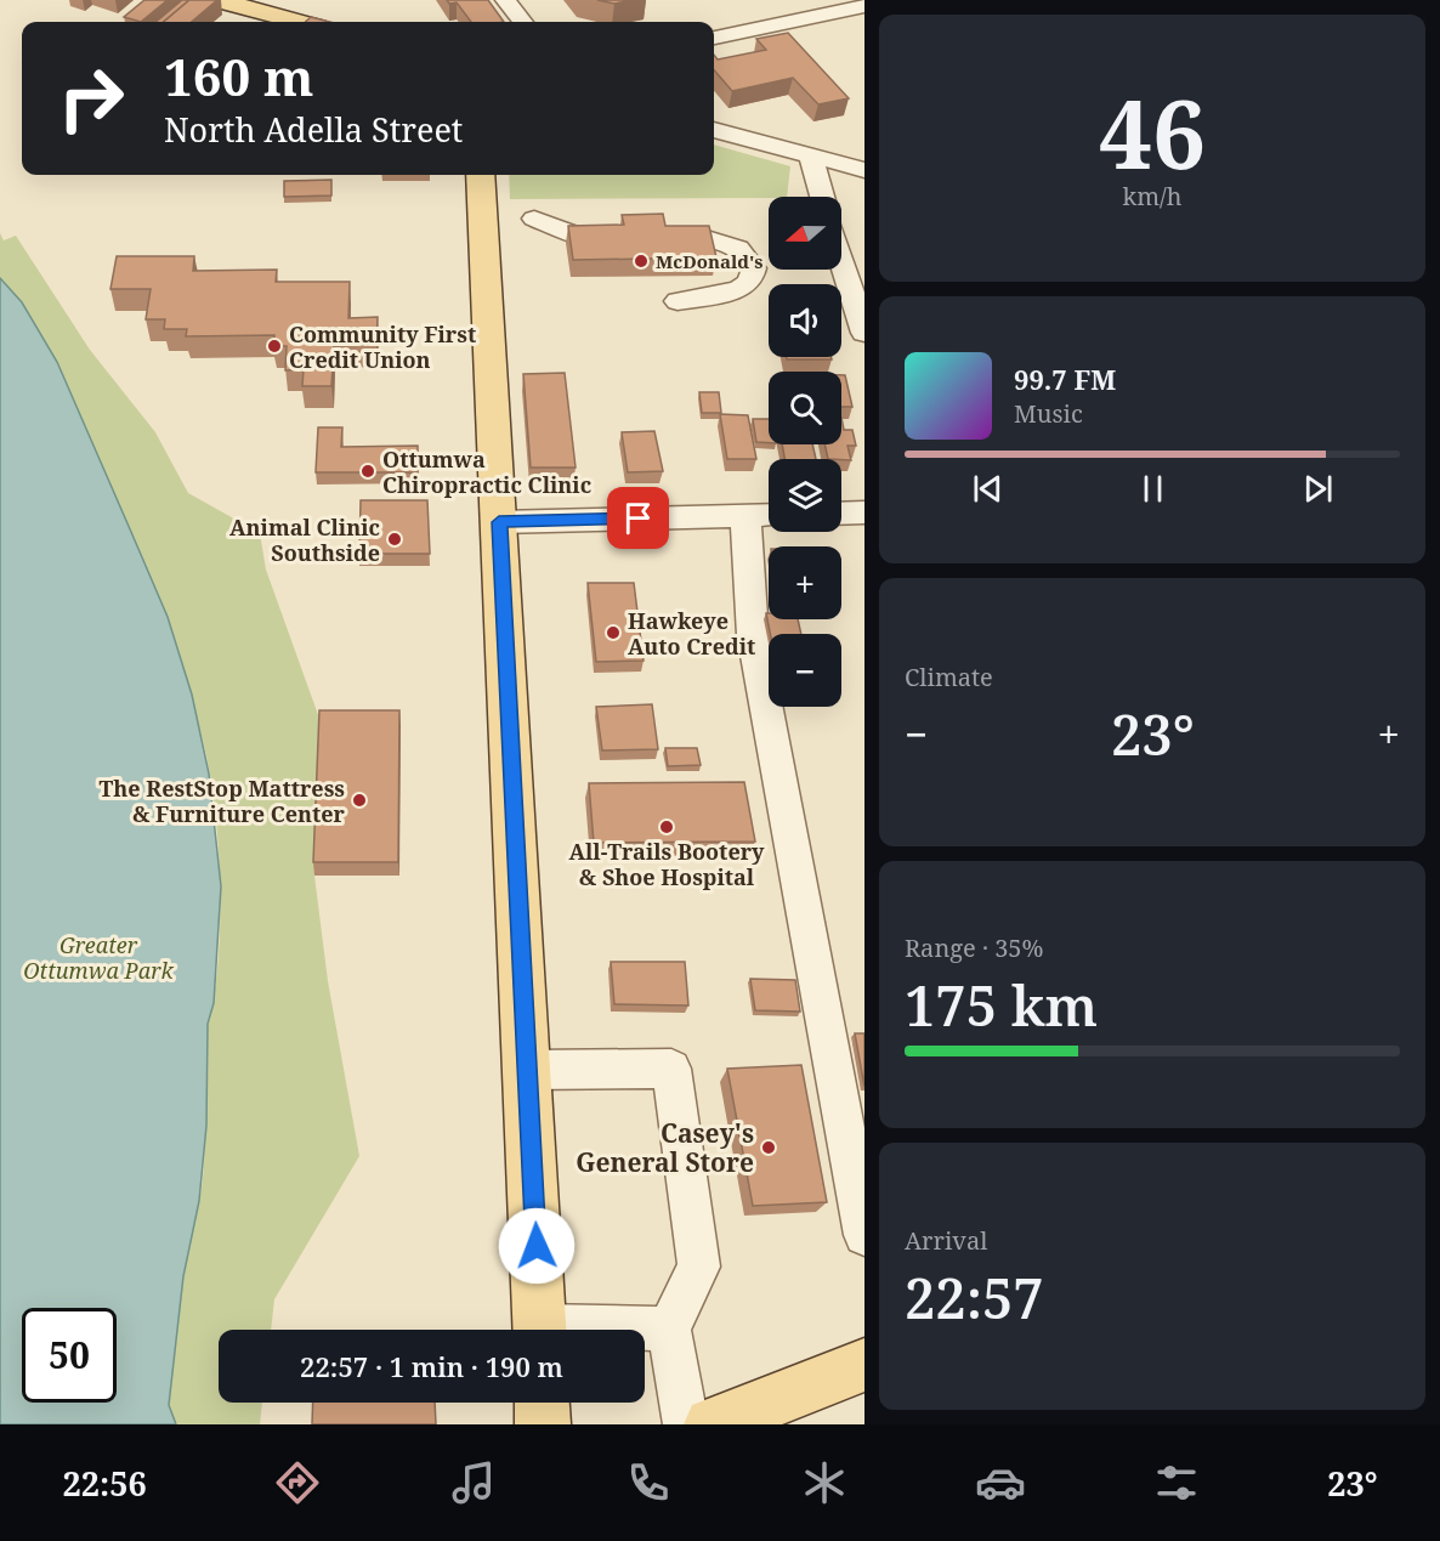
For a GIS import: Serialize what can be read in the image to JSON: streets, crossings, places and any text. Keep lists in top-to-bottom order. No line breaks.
{"parks":["Greater Ottumwa Park"],"places":["McDonald's","Community First Credit Union","Ottumwa Chiropractic Clinic","Animal Clinic Southside","Hawkeye Auto Credit","The RestStop Mattress & Furniture Center","All-Trails Bootery & Shoe Hospital","Casey's General Store"],"north":"left","page":{"tile":[["46","km/h"],"Climate",["Range · 35%","175 km"],["Arrival","22:57"]],"turn":["160 m","North Adella Street"],"map_buttons":["+","−"],"song":["99.7 FM","Music"],"heat":["−","23°","+"],"limit":"50","trip":"22:57 · 1 min · 190 m","tabs":["22:56","23°"]}}
